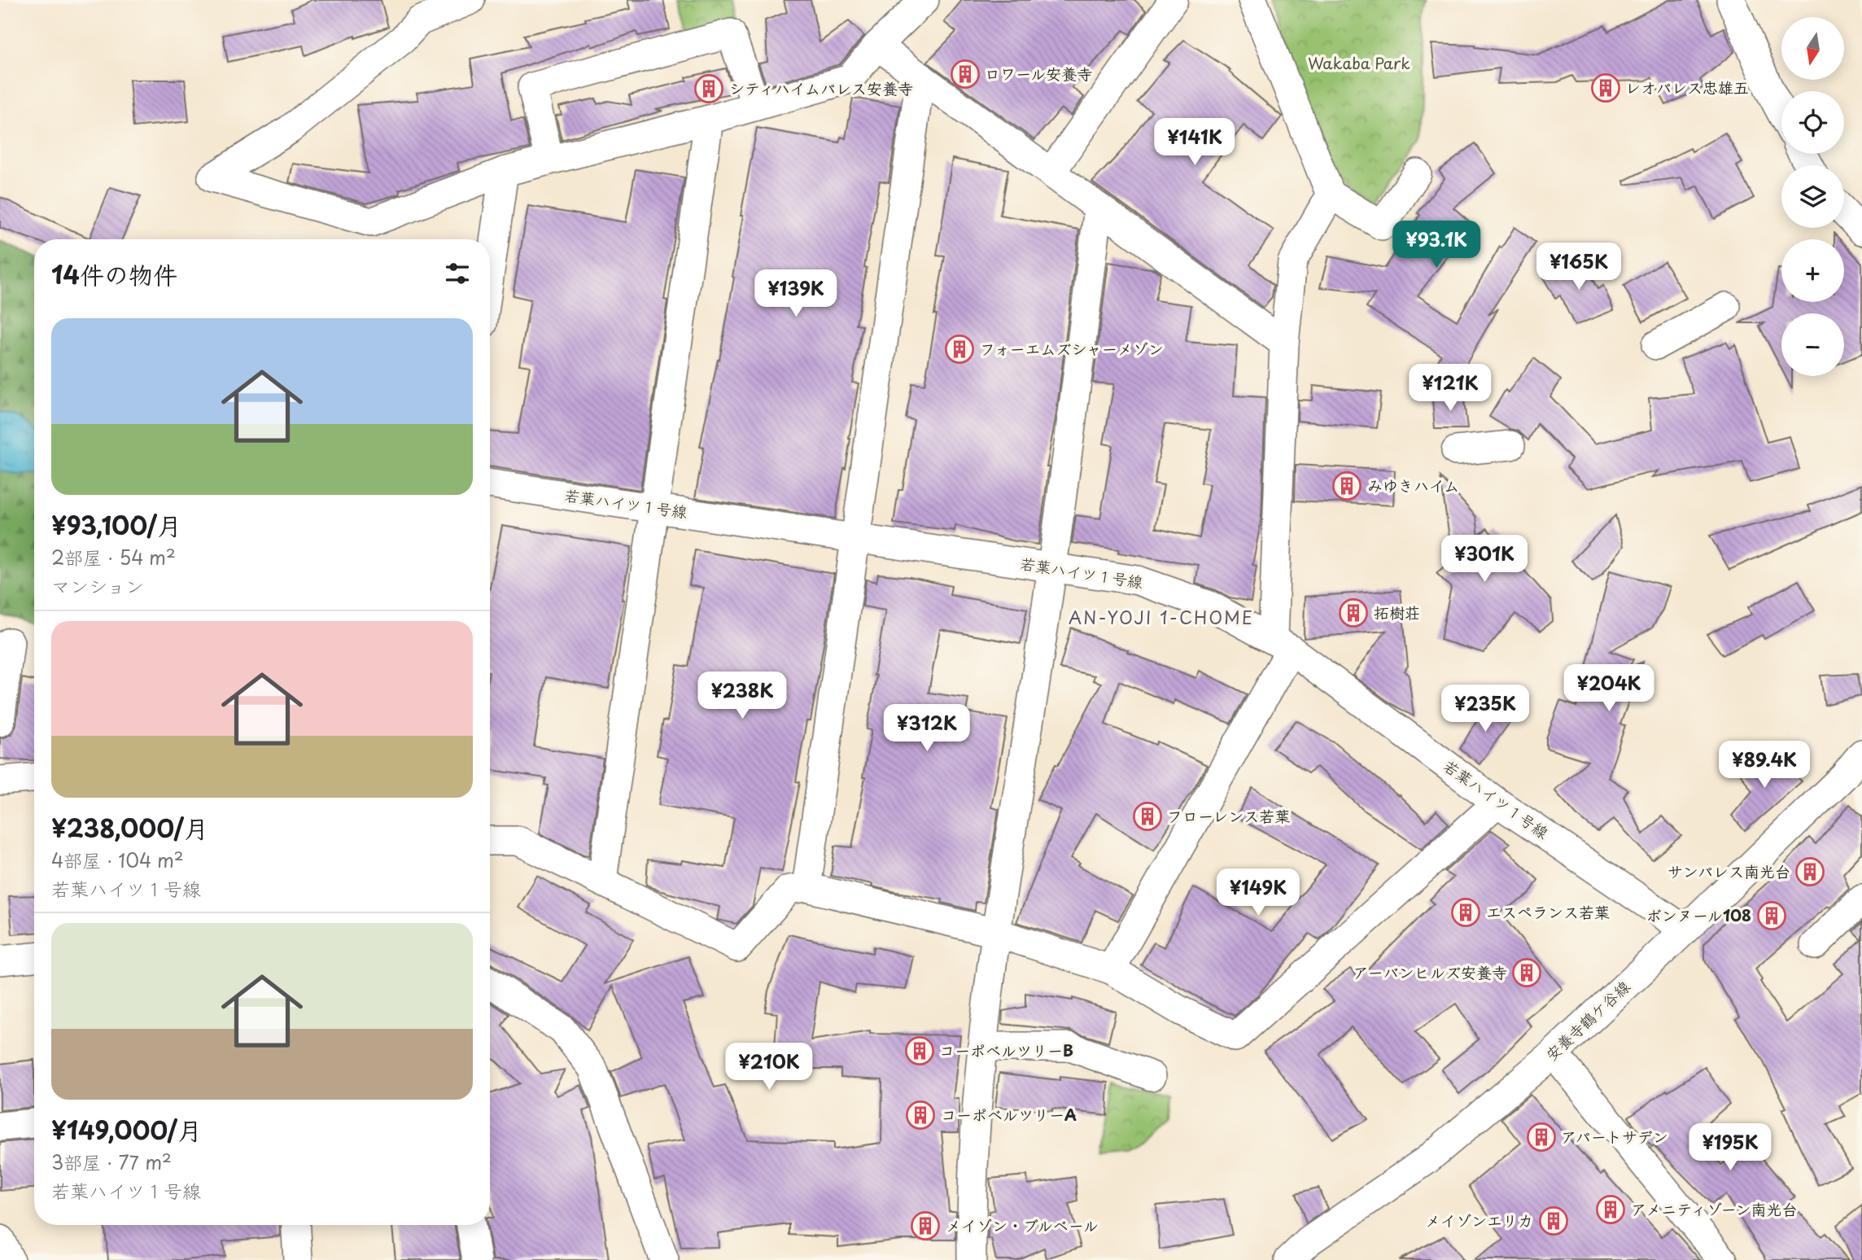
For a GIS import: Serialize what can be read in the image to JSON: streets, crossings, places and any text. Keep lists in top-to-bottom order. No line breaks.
{"streets":{"street":["若葉ハイツ１号線","安養寺鶴ケ谷線"]},"crossings":[["若葉ハイツ１号線","安養寺鶴ケ谷線"]],"districts":["AN-YOJI 1-CHOME"],"parks":["Wakaba Park"],"places":{"building":["ロワール安養寺","レオパレス忠雄五","シティハイムパレス安養寺","フォーエムズシャーメゾン","みゆきハイム","拓樹荘","フローレンス若葉","サンパレス南光台","エスペランス若葉","ボンヌール108","アーバンヒルズ安養寺","コーポベルツリーB","コーポベルツリーA","アパートサデン","アメニティゾーン南光台","メイゾンエリカ","メイゾン・ブルベール"]},"north":"bottom","page":{"map_buttons":["+","−"],"price":["¥141K","¥93.1K","¥165K","¥139K","¥121K","¥301K","¥204K","¥238K","¥235K","¥312K","¥89.4K","¥149K","¥210K","¥195K"],"heading":"14件の物件","list":[{"name":"¥93,100/月","note":"2部屋 · 54 m² · マンション"},{"name":"¥238,000/月","note":"4部屋 · 104 m² · 若葉ハイツ１号線"},{"name":"¥149,000/月","note":"3部屋 · 77 m² · 若葉ハイツ１号線"}]}}
